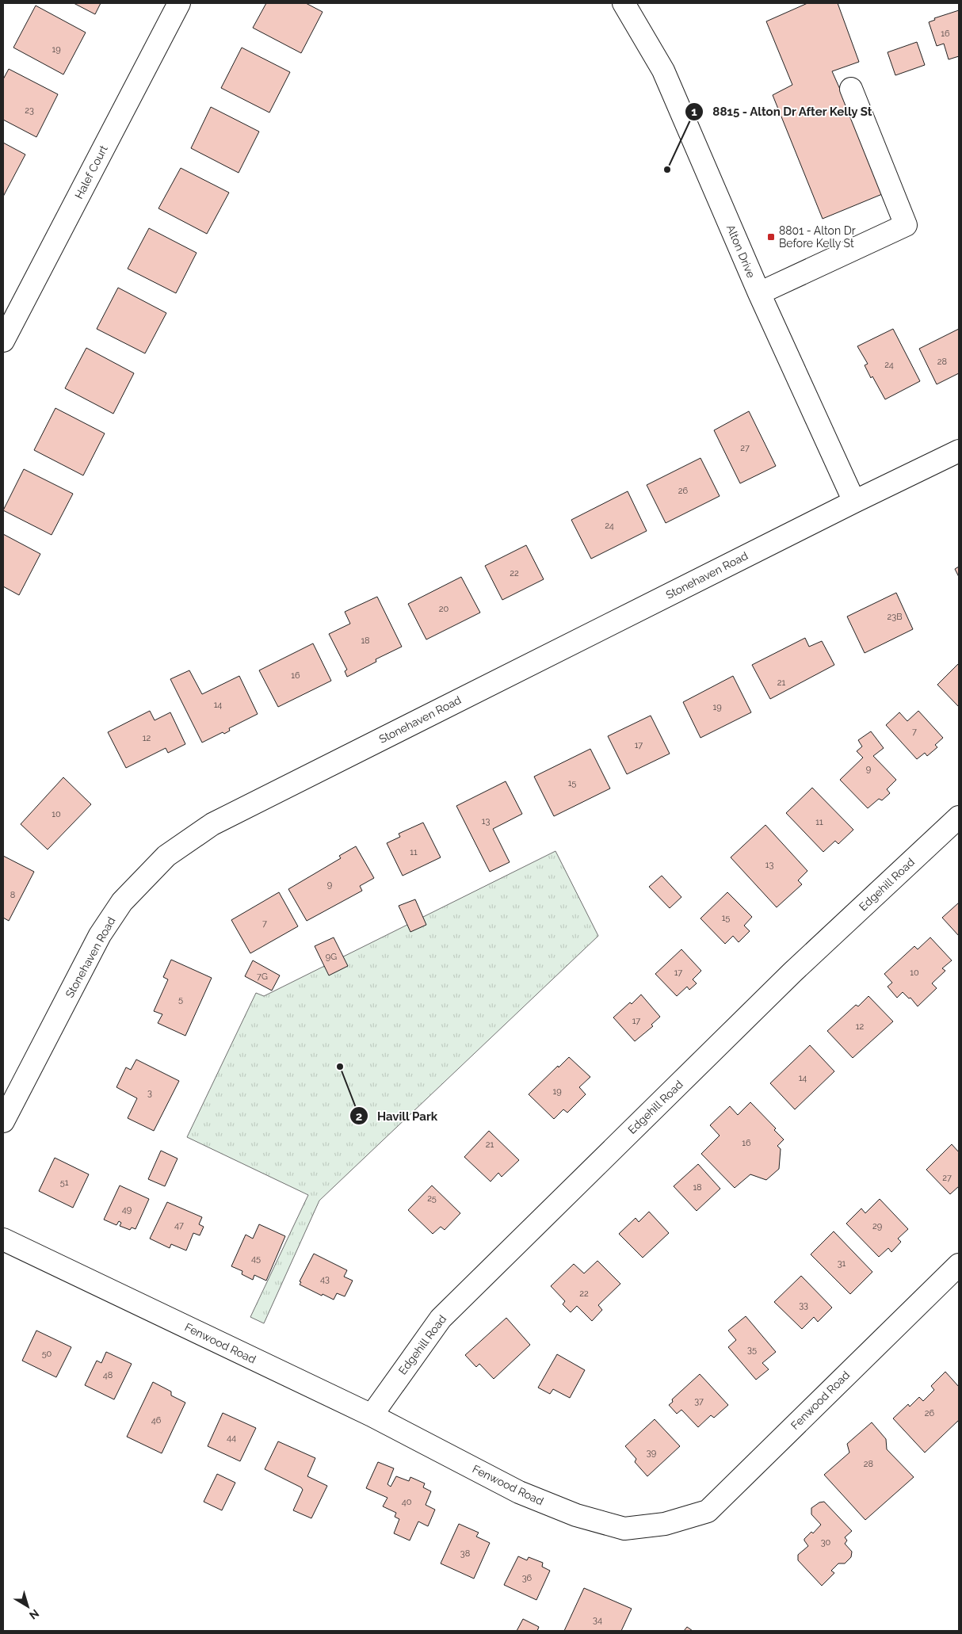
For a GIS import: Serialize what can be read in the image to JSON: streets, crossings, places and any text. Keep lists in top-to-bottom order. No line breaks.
{"streets":{"street":["Halef Court","Alton Drive","Stonehaven Road","Edgehill Road","Fenwood Road"]},"crossings":[["Alton Drive","Stonehaven Road"],["Edgehill Road","Fenwood Road"]],"places":{"other":["8815 - Alton Dr After Kelly St","Havill Park"],"transit":["8801 - Alton Dr Before Kelly St"]},"house_numbers":["16","19","23","28","24","27","26","24","22","20","23B","18","16","21","14","19","7","12","17","9","15","10","13","11","11","13","9","8","15","7","9G","17","10","7G","5","17","12","14","19","3","16","21","27","51","18","25","49","47","29","45","31","43","22","33","35","50","48","37","26","46","44","39","28","40","30","38","36","34"],"north":"bottom right"}
